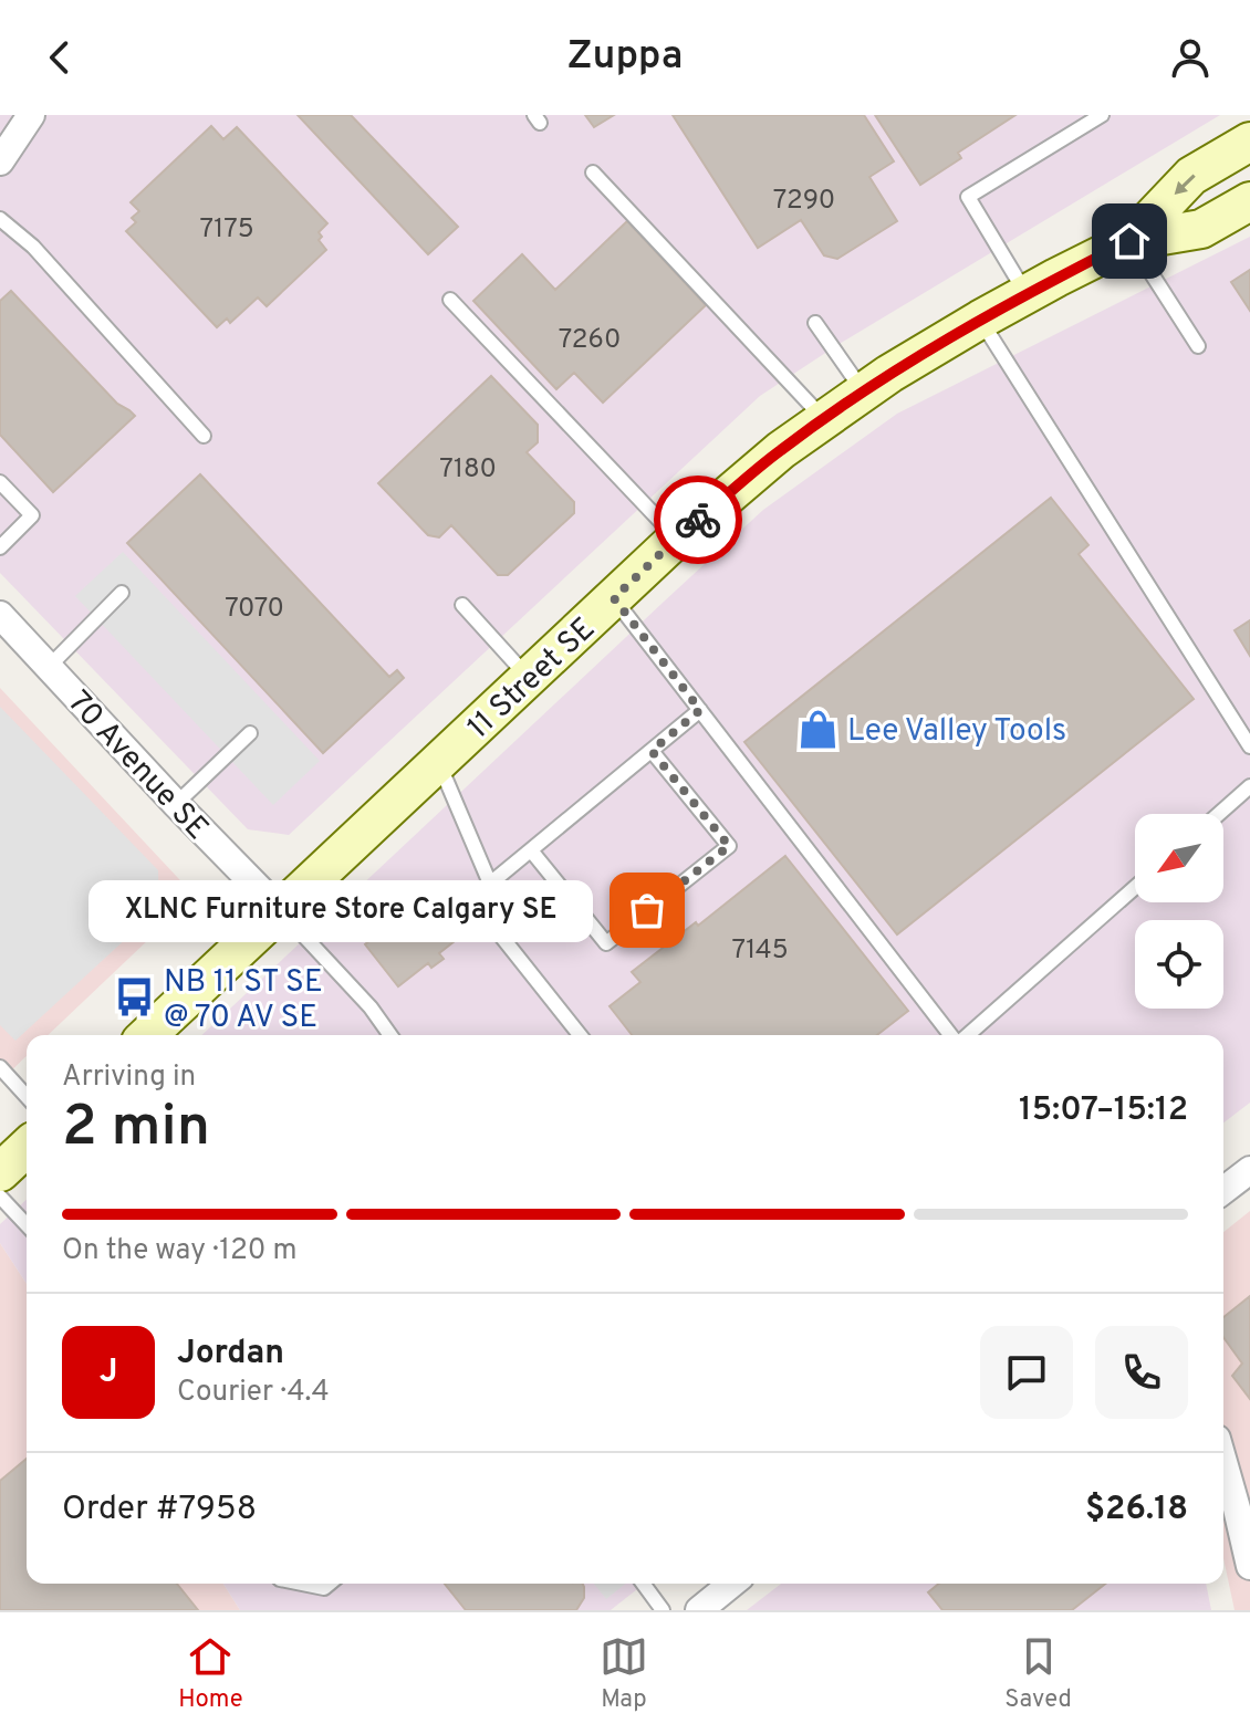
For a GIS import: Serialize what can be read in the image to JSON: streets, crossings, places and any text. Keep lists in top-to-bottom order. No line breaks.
{"streets":{"street":["11 Street SE","70 Avenue SE"]},"crossings":[["11 Street SE","70 Avenue SE"]],"places":{"shop":["Lee Valley Tools"],"other":["XLNC Furniture Store Calgary SE"],"bus stop":["NB 11 ST SE @ 70 AV SE"]},"house_numbers":["7290","7175","7260","7180","7070","7145"],"north":"bottom left","page":{"header":"Zuppa","bubble":"XLNC Furniture Store Calgary SE","heading":["2 min","Arriving in","15:07–15:12"],"panel":["Jordan","Courier · 4.4","Order #7958","$26.18"],"bar":"On the way · 120 m","round":"J","tabs":["Home","Map","Saved"]}}
